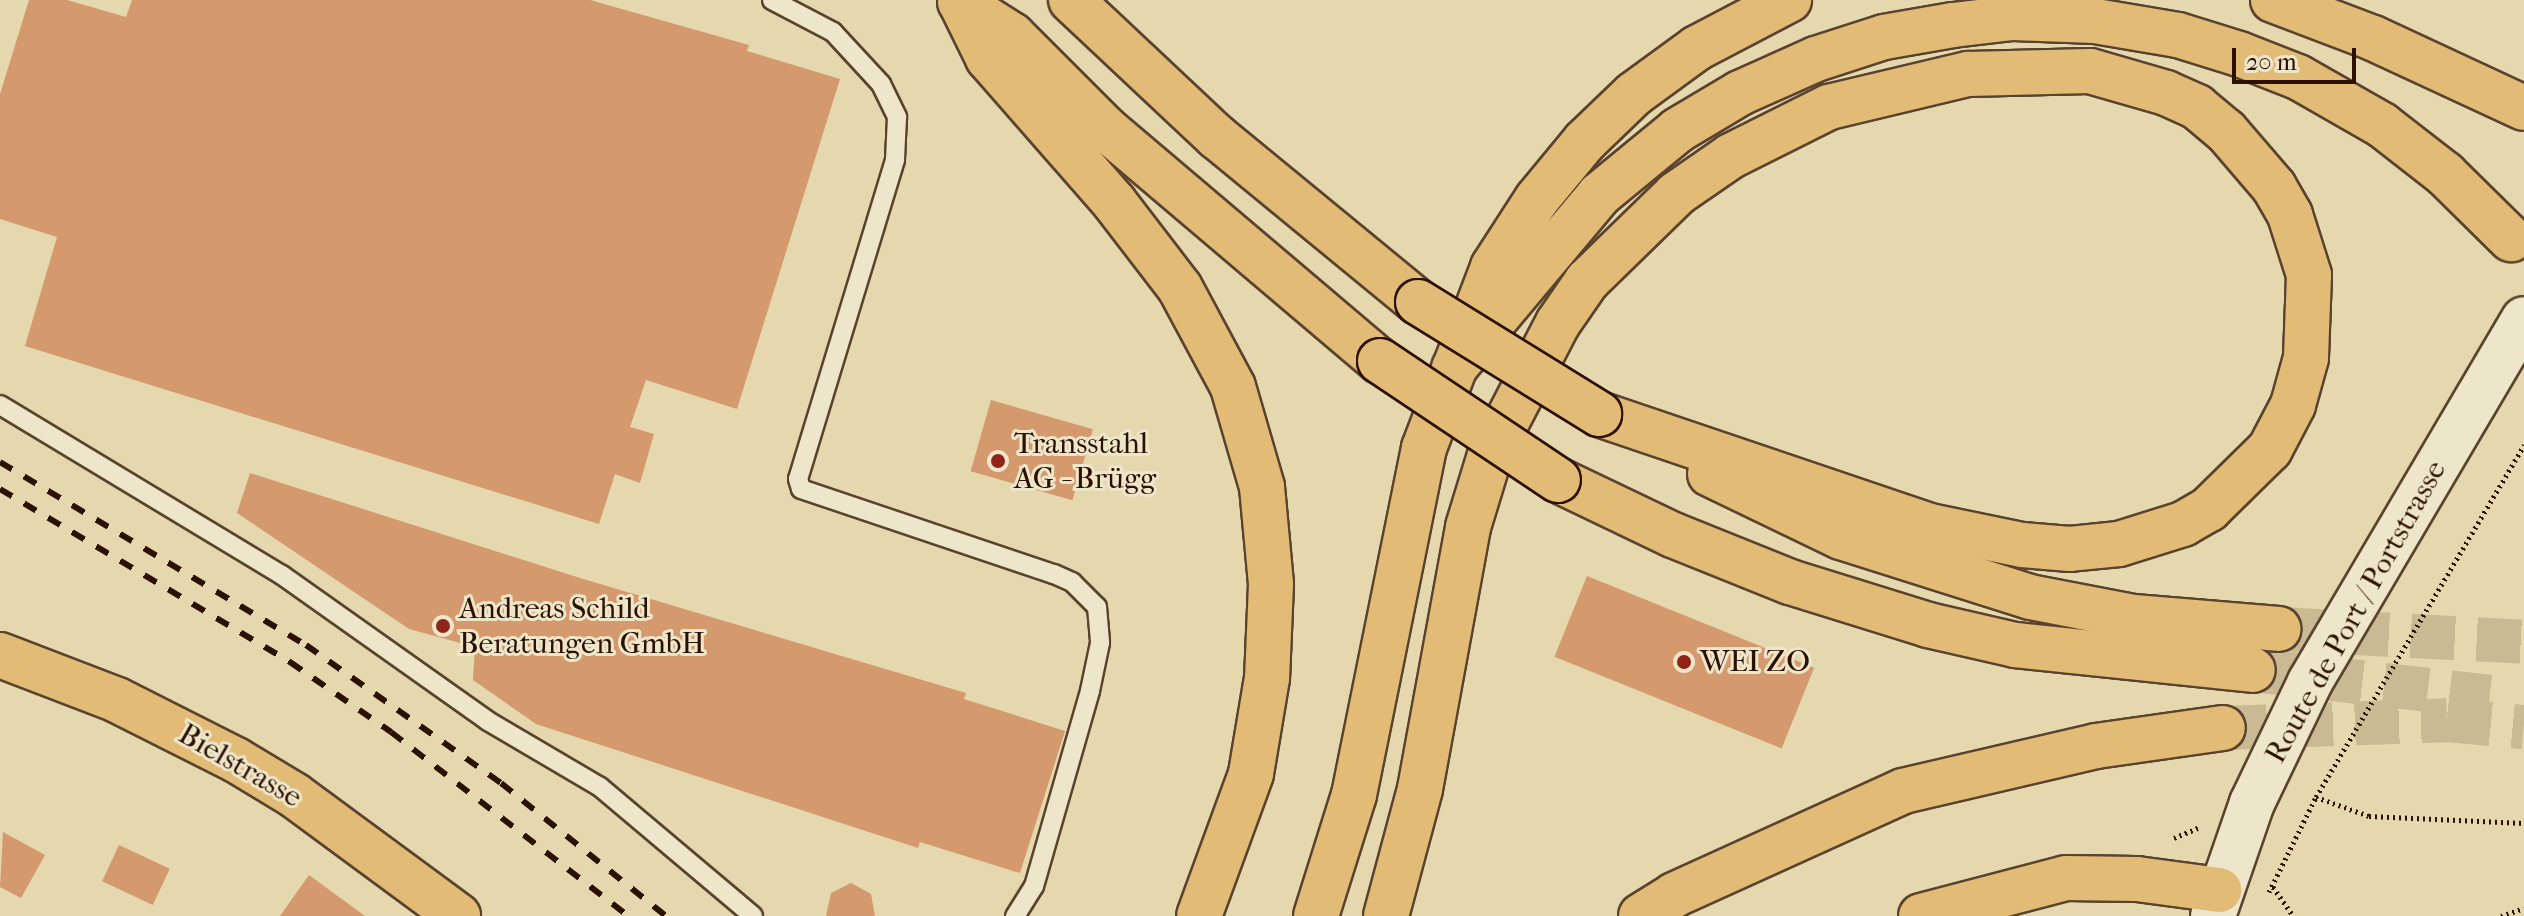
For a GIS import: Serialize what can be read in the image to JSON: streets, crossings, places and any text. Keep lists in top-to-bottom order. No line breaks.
{"streets":{"main road":["Route de Port / Portstrasse","Bielstrasse"]},"places":["Transstahl AG - Brügg","Andreas Schild Beratungen GmbH","WEI ZO"],"scale_bar":"20 m"}
